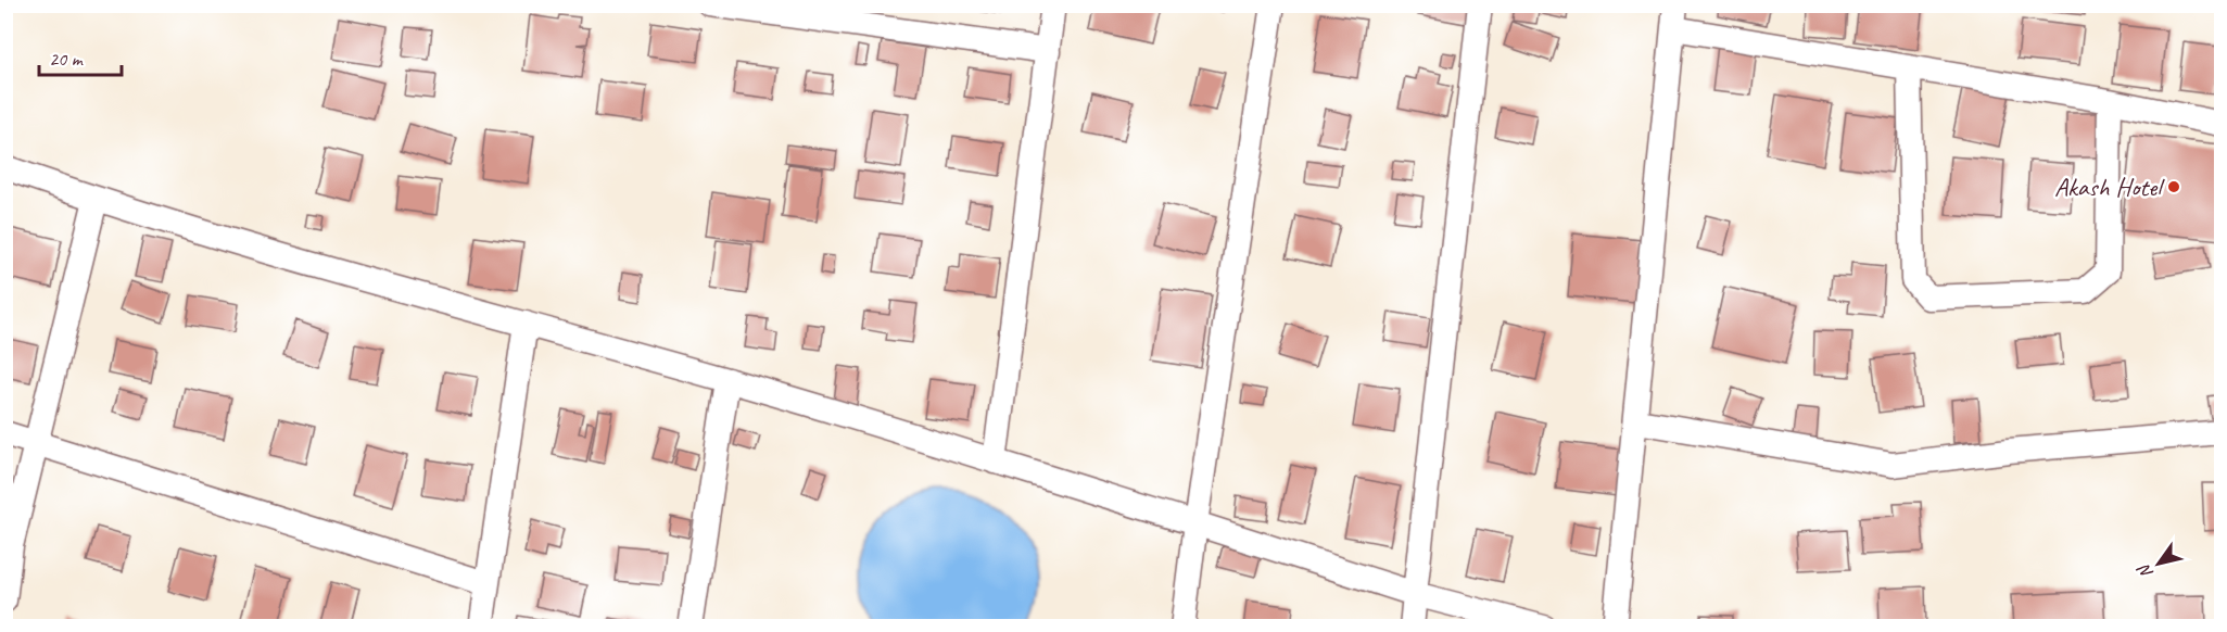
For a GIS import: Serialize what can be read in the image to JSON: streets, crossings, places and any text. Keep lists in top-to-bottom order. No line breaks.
{"places":["Akash Hotel"],"scale_bar":"20 m","north":"bottom left"}
